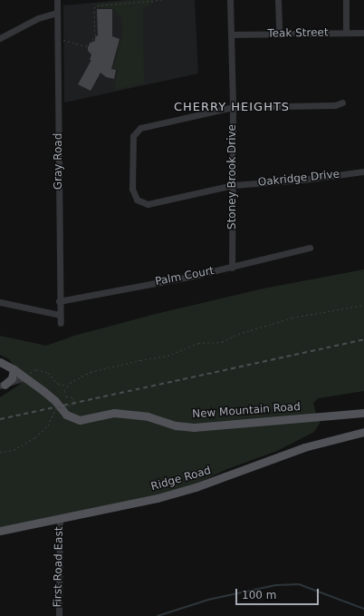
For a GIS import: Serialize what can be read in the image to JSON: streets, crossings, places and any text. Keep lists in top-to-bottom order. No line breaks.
{"streets":{"main road":["New Mountain Road","Ridge Road"],"street":["Teak Street","Gray Road","Stoney Brook Drive","Oakridge Drive","Palm Court","First Road East"]},"crossings":[["Teak Street","Stoney Brook Drive"],["Gray Road","Palm Court"],["Stoney Brook Drive","Oakridge Drive"],["Stoney Brook Drive","Palm Court"],["Ridge Road","First Road East"]],"districts":["CHERRY HEIGHTS"],"scale_bar":"100 m"}
